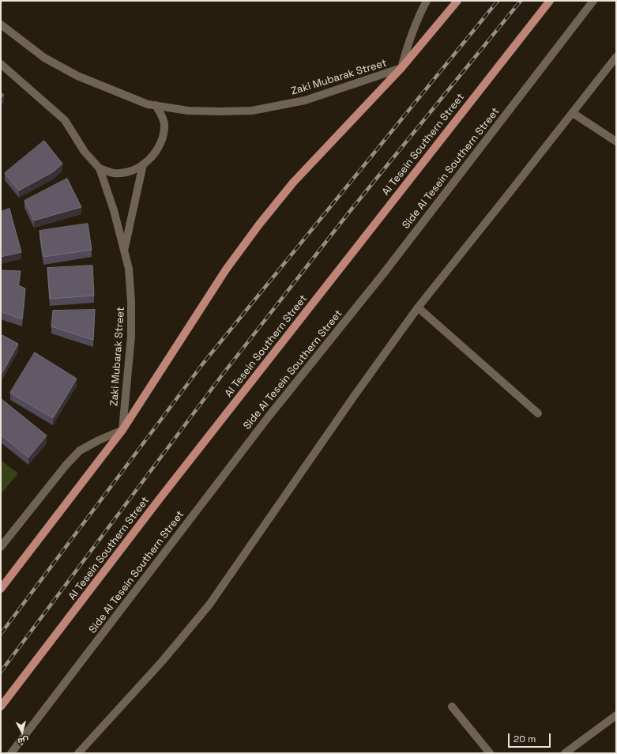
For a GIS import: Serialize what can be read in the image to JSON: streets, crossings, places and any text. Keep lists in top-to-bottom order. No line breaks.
{"streets":{"main road":["Al Tesein Southern Street"],"street":["Zaki Mubarak Street","Side Al Tesein Southern Street"]},"scale_bar":"20 m","north":"bottom"}
